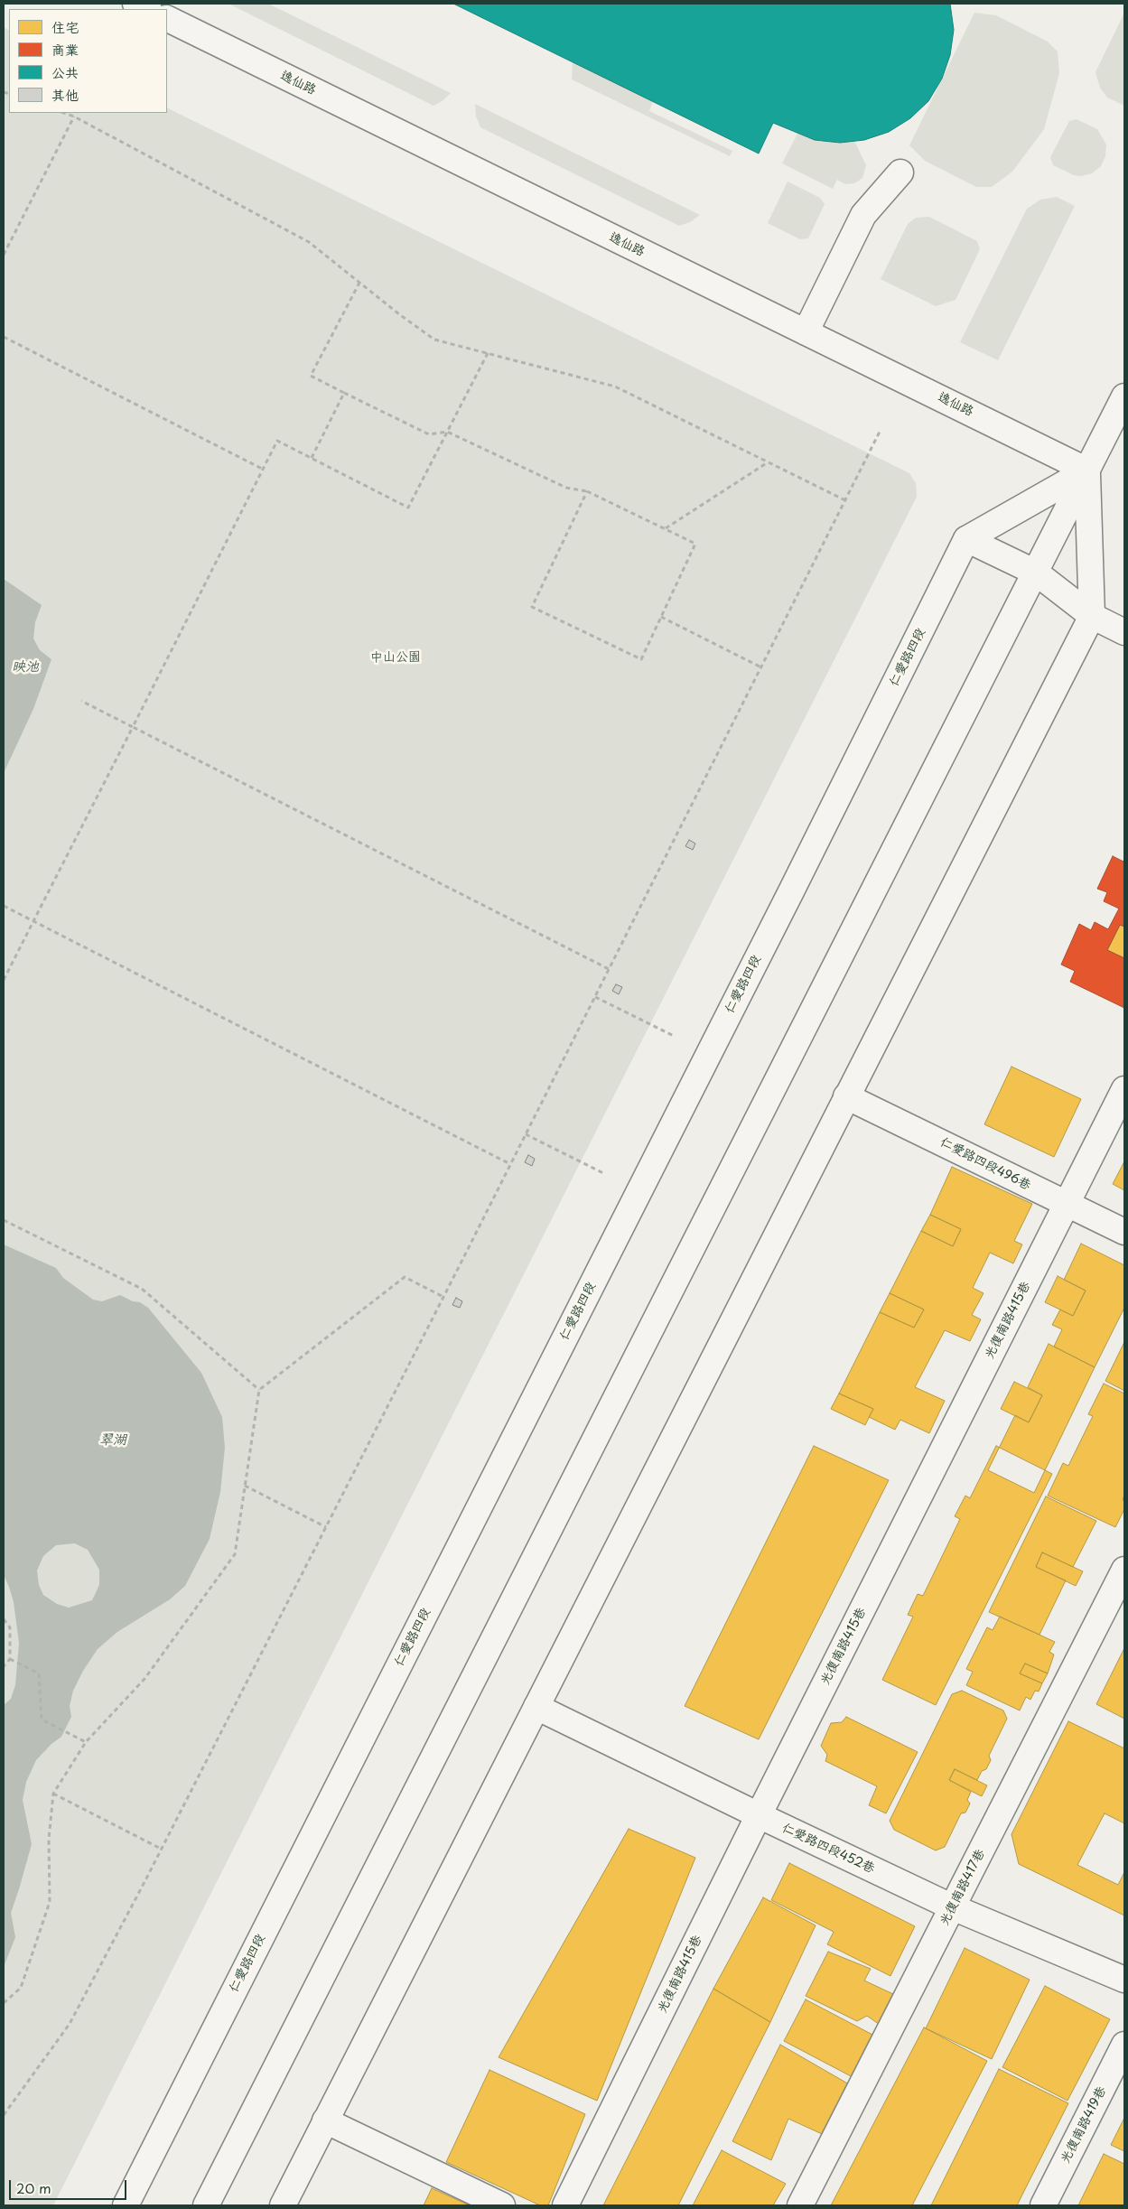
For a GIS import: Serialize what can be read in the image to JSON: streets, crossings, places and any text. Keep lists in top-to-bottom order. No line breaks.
{"streets":{"main road":["逸仙路","仁愛路四段","仁愛路四段496巷","光復南路415巷","仁愛路四段452巷","光復南路417巷","光復南路419巷"]},"crossings":[["仁愛路四段496巷","光復南路415巷"],["光復南路415巷","仁愛路四段452巷"],["仁愛路四段452巷","光復南路417巷"]],"water":["映池","翠湖"],"parks":["中山公園"],"legend":["住宅","商業","公共","其他"],"scale_bar":"20 m"}
